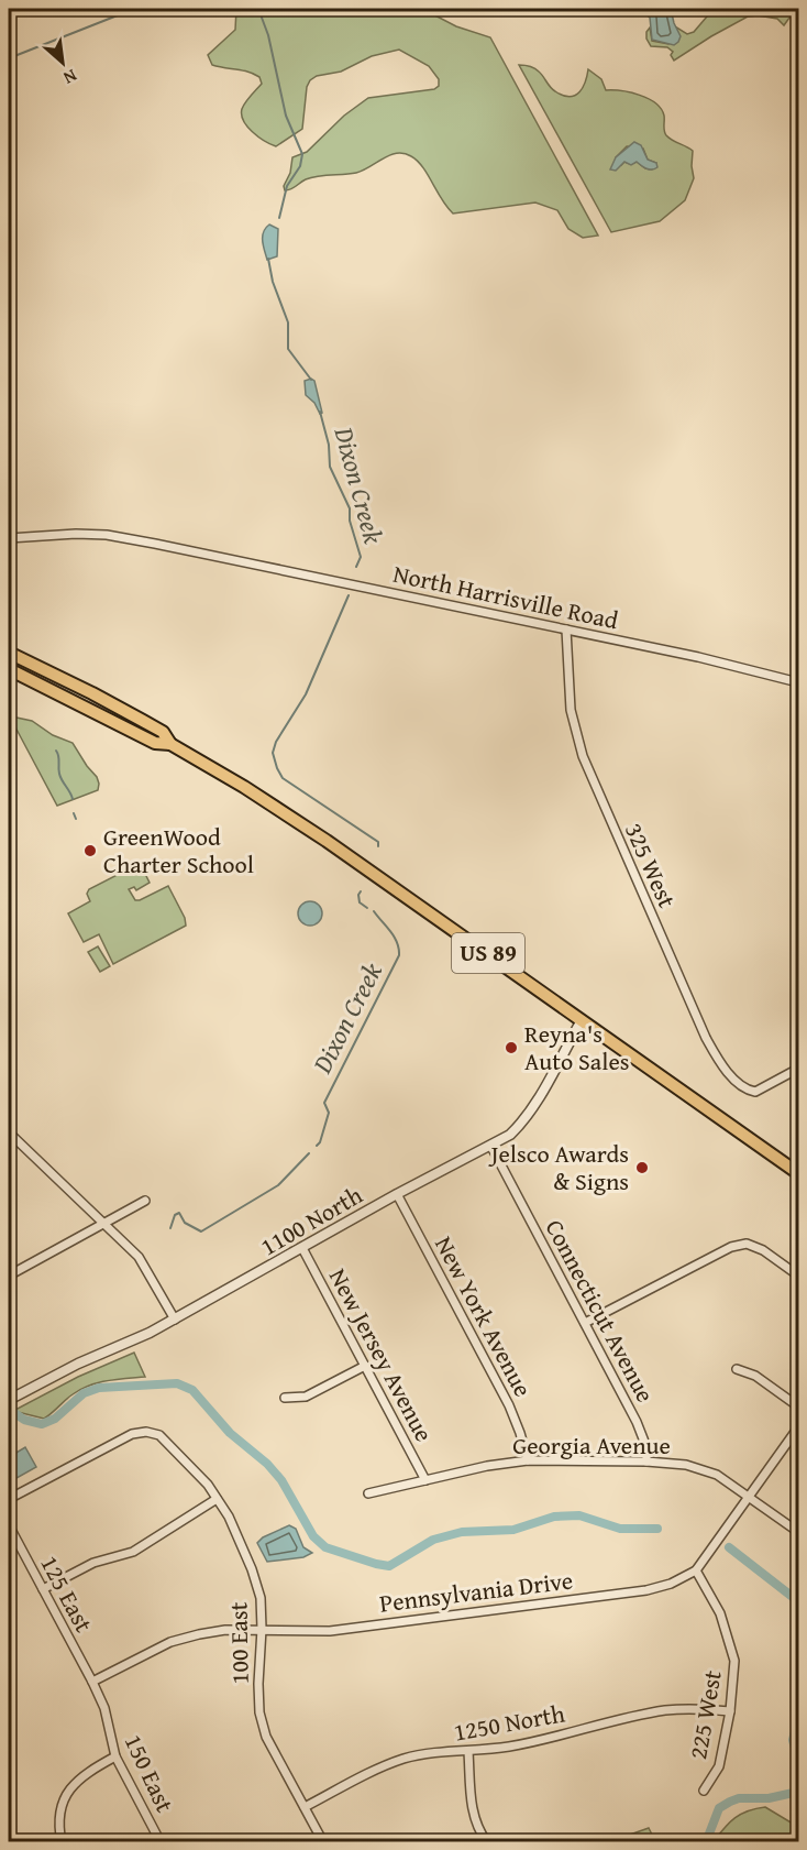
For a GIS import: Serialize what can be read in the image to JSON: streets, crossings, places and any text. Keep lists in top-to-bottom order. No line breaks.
{"streets":{"main road":["US 89"],"street":["North Harrisville Road","325 West","1100 North","Connecticut Avenue","New York Avenue","New Jersey Avenue","Georgia Avenue","Pennsylvania Drive","125 East","100 East","225 West","1250 North","150 East"]},"crossings":[["North Harrisville Road","325 West"],["US 89","1100 North"],["1100 North","Connecticut Avenue"],["1100 North","New York Avenue"],["1100 North","New Jersey Avenue"],["Connecticut Avenue","Georgia Avenue"],["New York Avenue","Georgia Avenue"],["New Jersey Avenue","Georgia Avenue"],["Georgia Avenue","Pennsylvania Drive"],["Pennsylvania Drive","125 East"],["Pennsylvania Drive","100 East"],["Pennsylvania Drive","225 West"],["Pennsylvania Drive","150 East"],["125 East","150 East"],["100 East","1250 North"],["225 West","1250 North"]],"water":["Dixon Creek"],"places":["GreenWood Charter School","Reyna's Auto Sales","Jelsco Awards & Signs"],"north":"bottom right"}
